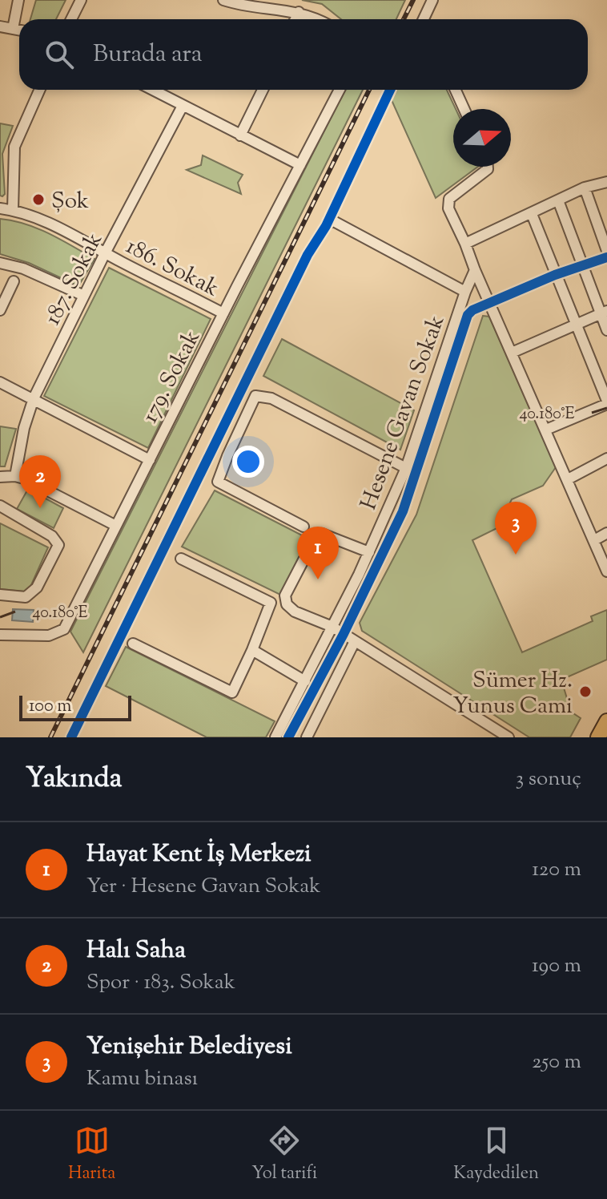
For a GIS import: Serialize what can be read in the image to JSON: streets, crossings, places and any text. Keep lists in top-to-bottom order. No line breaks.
{"streets":{"street":["186. Sokak","187. Sokak","179. Sokak","Hesene Gavan Sokak"]},"crossings":[["186. Sokak","187. Sokak"],["186. Sokak","179. Sokak"]],"places":["Şok","Sümer Hz. Yunus Cami"],"scale_bar":"100 m","north":"right","page":{"search":"Burada ara","pins":["2","3","1"],"scale":"100 m","heading":["Yakında","3 sonuç"],"list":[{"mark":"1","name":"Hayat Kent İş Merkezi","note":"Yer · Hesene Gavan Sokak","value":"120 m"},{"mark":"2","name":"Halı Saha","note":"Spor · 183. Sokak","value":"190 m"},{"mark":"3","name":"Yenişehir Belediyesi","note":"Kamu binası","value":"250 m"}],"nav":["Harita","Yol tarifi","Kaydedilen"]},"coordinates":["40.180°E"]}
